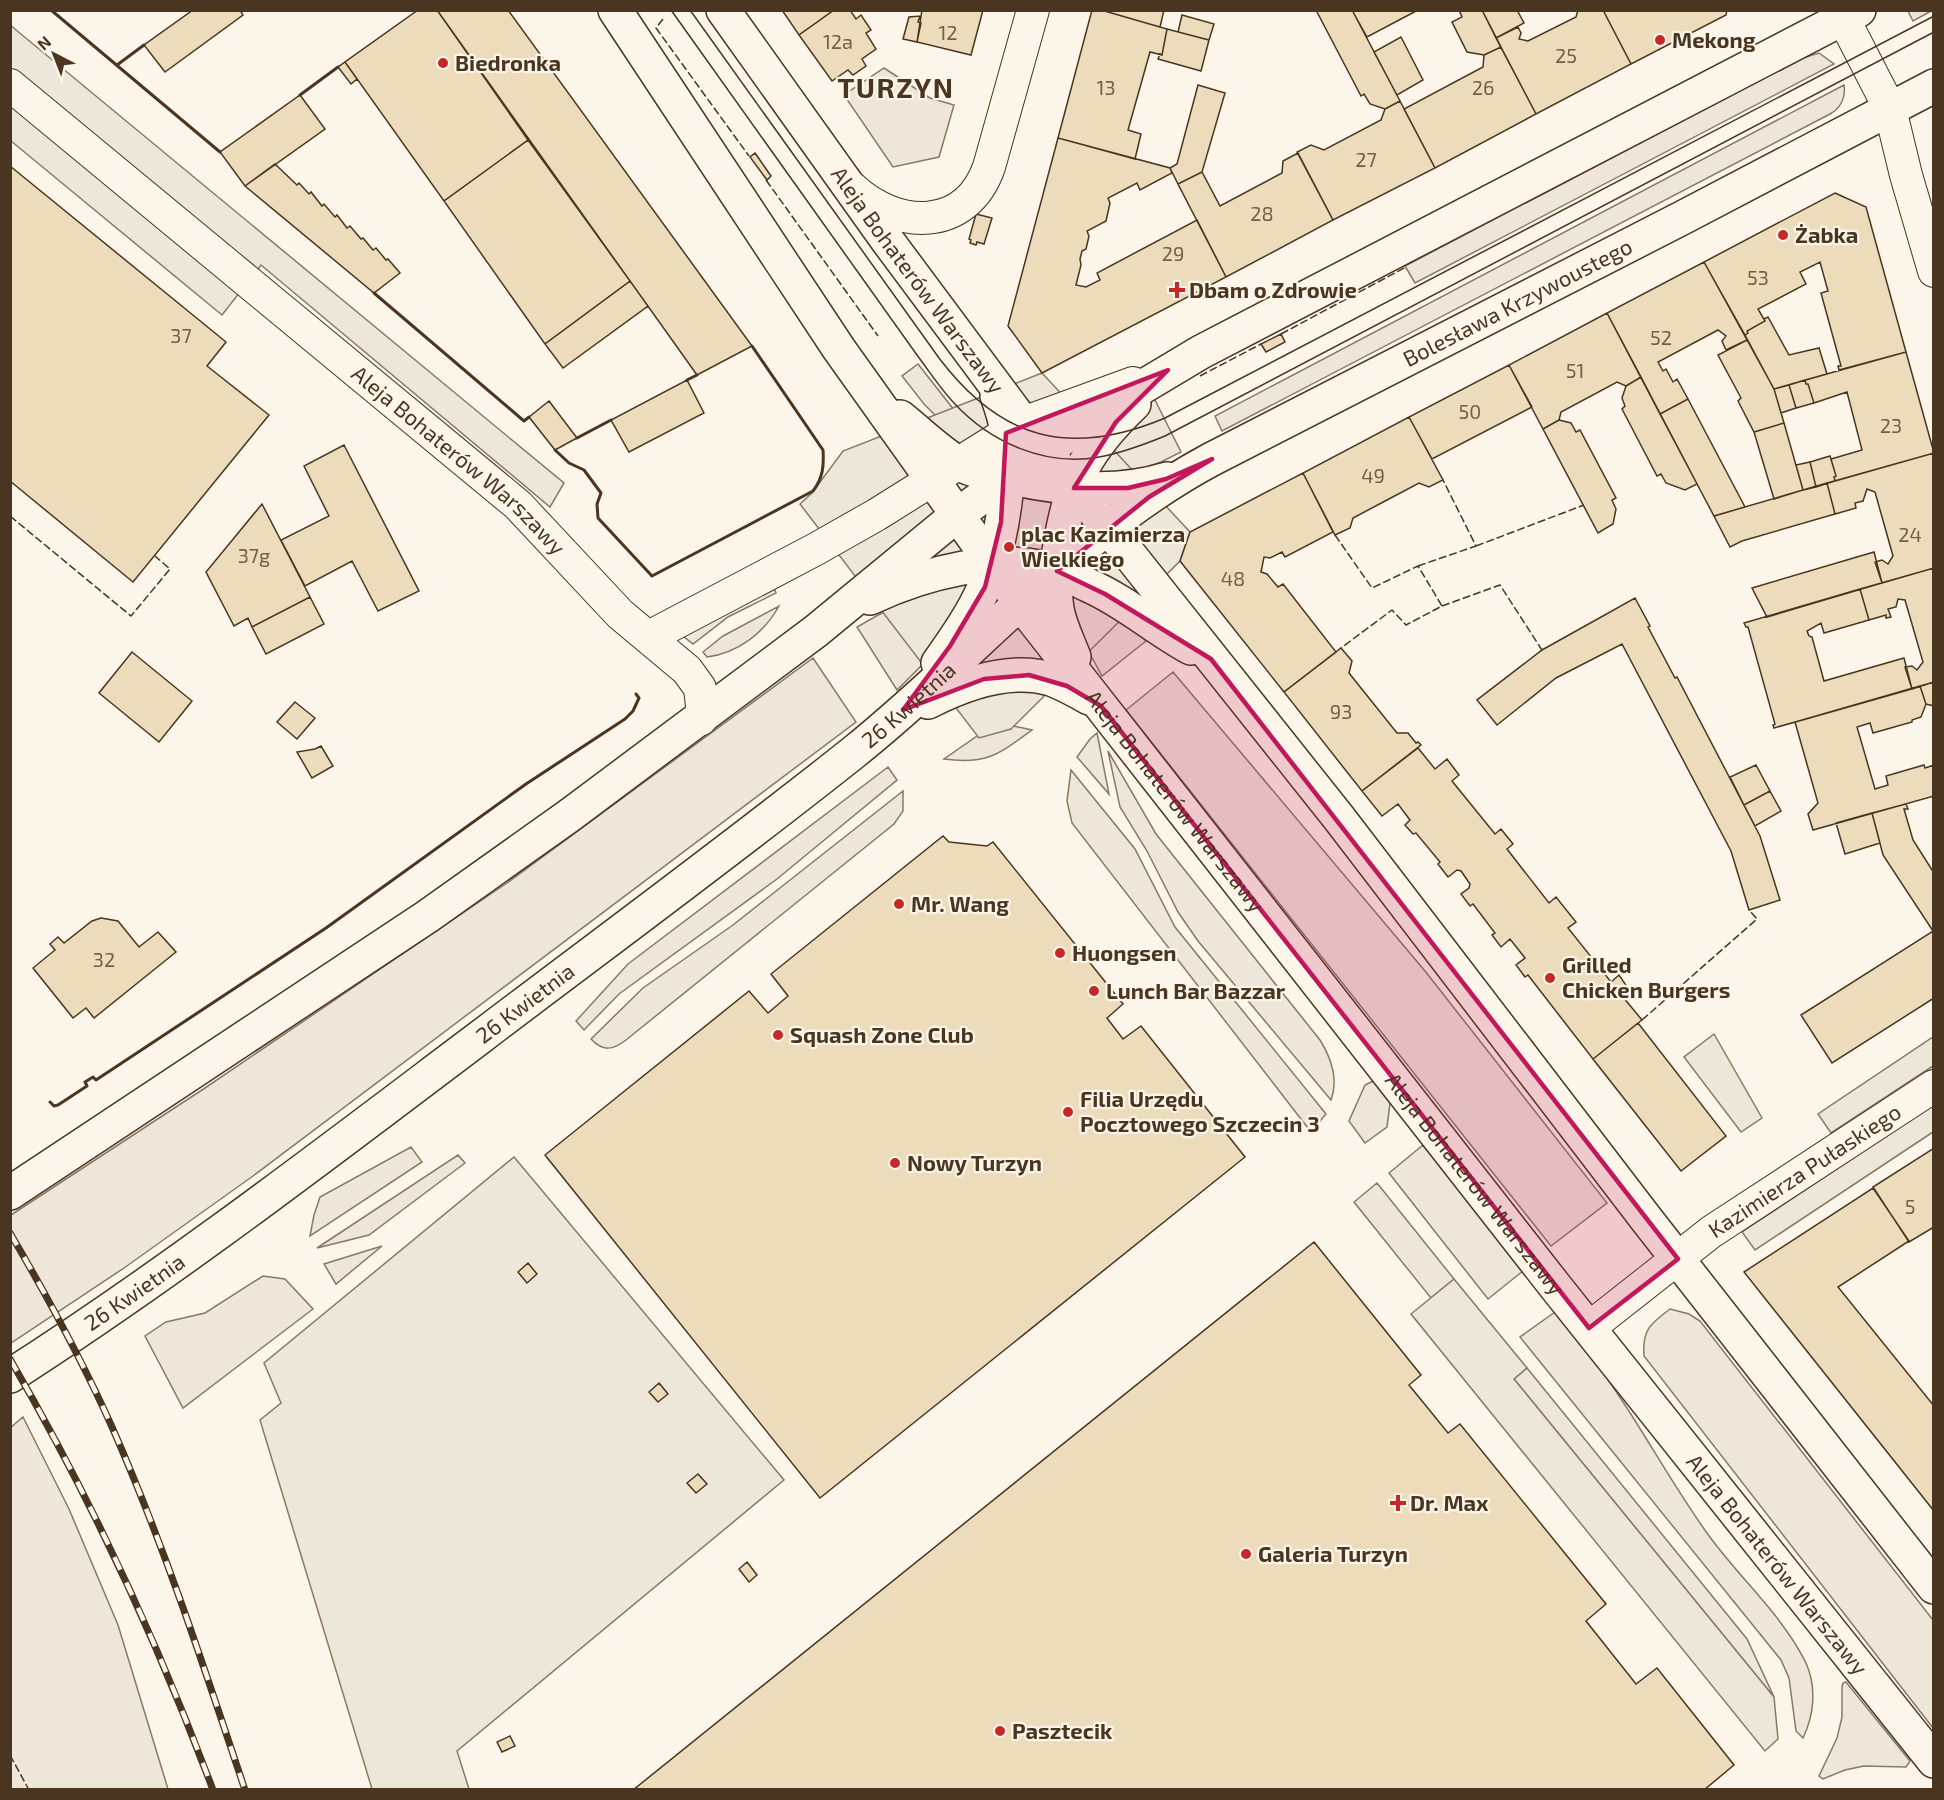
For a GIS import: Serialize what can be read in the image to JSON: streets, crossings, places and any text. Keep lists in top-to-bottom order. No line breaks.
{"streets":{"street":["Aleja Bohaterów Warszawy","Bolesława Krzywoustego","26 Kwietnia","Kazimierza Pułaskiego"]},"crossings":[["Aleja Bohaterów Warszawy","26 Kwietnia"]],"districts":["TURZYN"],"places":{"other":["Mekong","Biedronka","Żabka","plac Kazimierza Wielkiego","Mr. Wang","Huongsen","Grilled Chicken Burgers","Lunch Bar Bazzar","Squash Zone Club","Filia Urzędu Pocztowego Szczecin 3","Nowy Turzyn","Galeria Turzyn","Pasztecik"],"health":["Dbam o Zdrowie","Dr. Max"]},"house_numbers":["12","12a","25","13","26","27","28","29","53","37","52","51","50","23","49","24","37g","48","93","32","5"],"north":"top left"}
